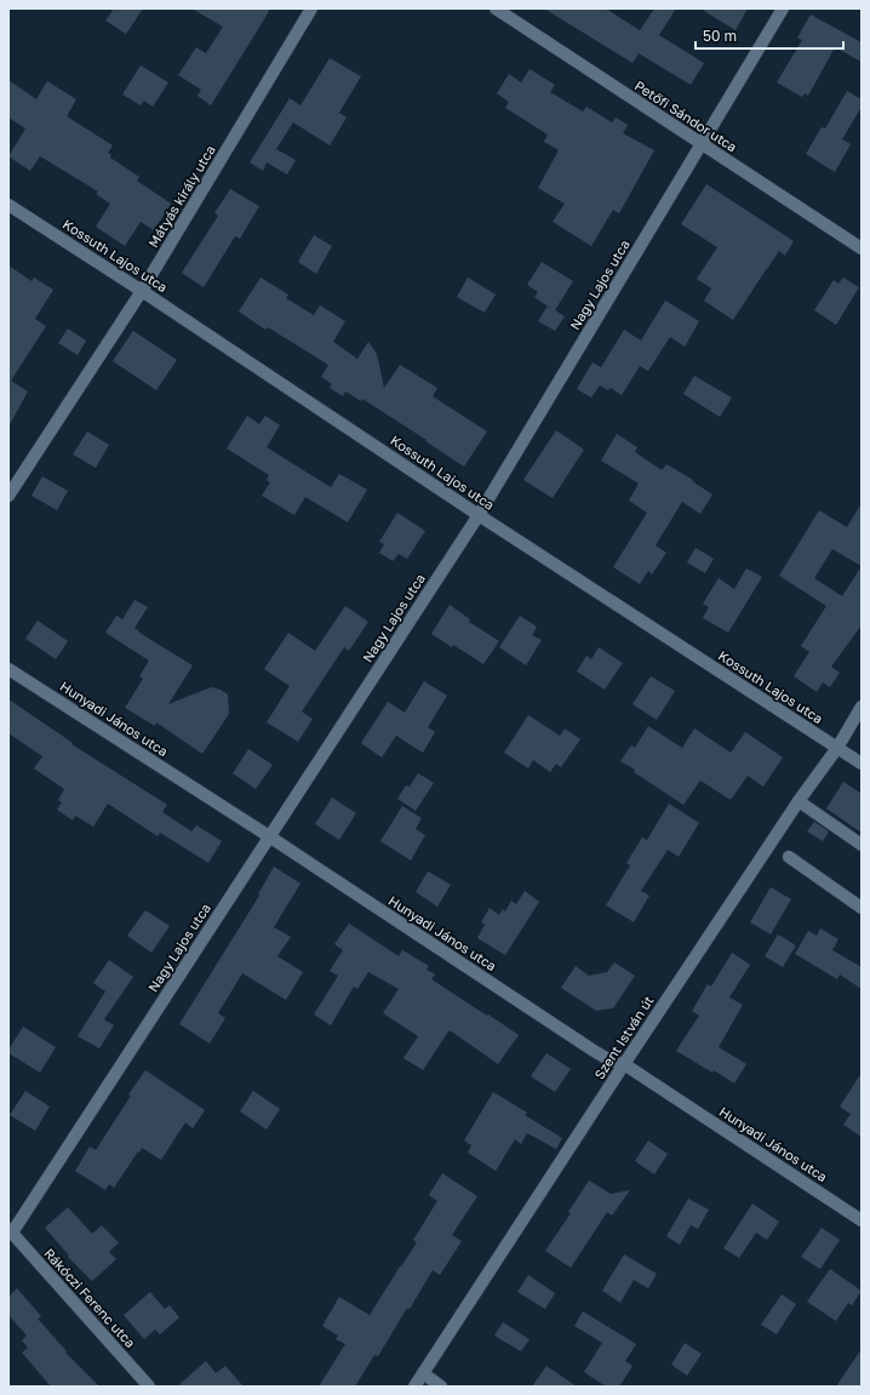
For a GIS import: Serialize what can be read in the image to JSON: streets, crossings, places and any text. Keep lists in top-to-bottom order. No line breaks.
{"streets":{"street":["Petőfi Sándor utca","Mátyás király utca","Kossuth Lajos utca","Nagy Lajos utca","Hunyadi János utca","Szent István út","Rákóczi Ferenc utca"]},"crossings":[["Petőfi Sándor utca","Nagy Lajos utca"],["Mátyás király utca","Kossuth Lajos utca"],["Kossuth Lajos utca","Nagy Lajos utca"],["Kossuth Lajos utca","Szent István út"],["Nagy Lajos utca","Hunyadi János utca"],["Nagy Lajos utca","Rákóczi Ferenc utca"],["Hunyadi János utca","Szent István út"]],"scale_bar":"50 m"}
